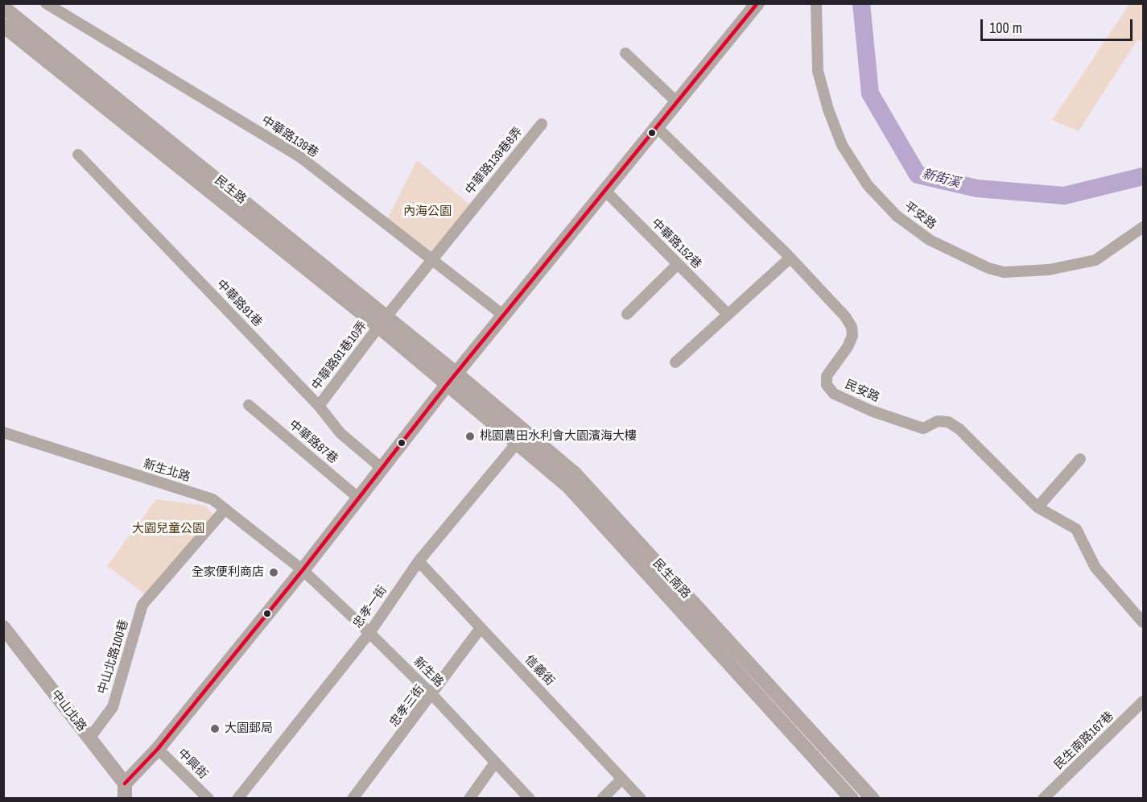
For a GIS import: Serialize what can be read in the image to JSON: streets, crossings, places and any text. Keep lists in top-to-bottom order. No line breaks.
{"streets":{"main road":["民生路","民生南路","中山北路"],"street":["中華路139巷","中華路139巷8弄","平安路","中華路152巷","中華路91巷","中華路91巷10弄","民安路","中華路87巷","新生北路","忠孝一街","中山北路100巷","信義街","新生路","忠孝三街","民生南路167巷","中興街"]},"crossings":[["中華路139巷","中華路139巷8弄"],["中華路139巷8弄","民生路"],["中華路139巷8弄","中華路91巷10弄"],["民生路","中華路91巷10弄"],["民生路","民生南路"],["中華路91巷","中華路91巷10弄"],["新生北路","中山北路100巷"],["新生北路","新生路"],["民生南路","忠孝一街"],["忠孝一街","信義街"],["忠孝一街","新生路"],["中山北路100巷","中山北路"],["信義街","忠孝三街"],["新生路","忠孝三街"]],"water":["新街溪"],"parks":["內海公園","大園兒童公園"],"places":["桃園農田水利會大園濱海大樓","全家便利商店","大園郵局"],"scale_bar":"100 m"}
